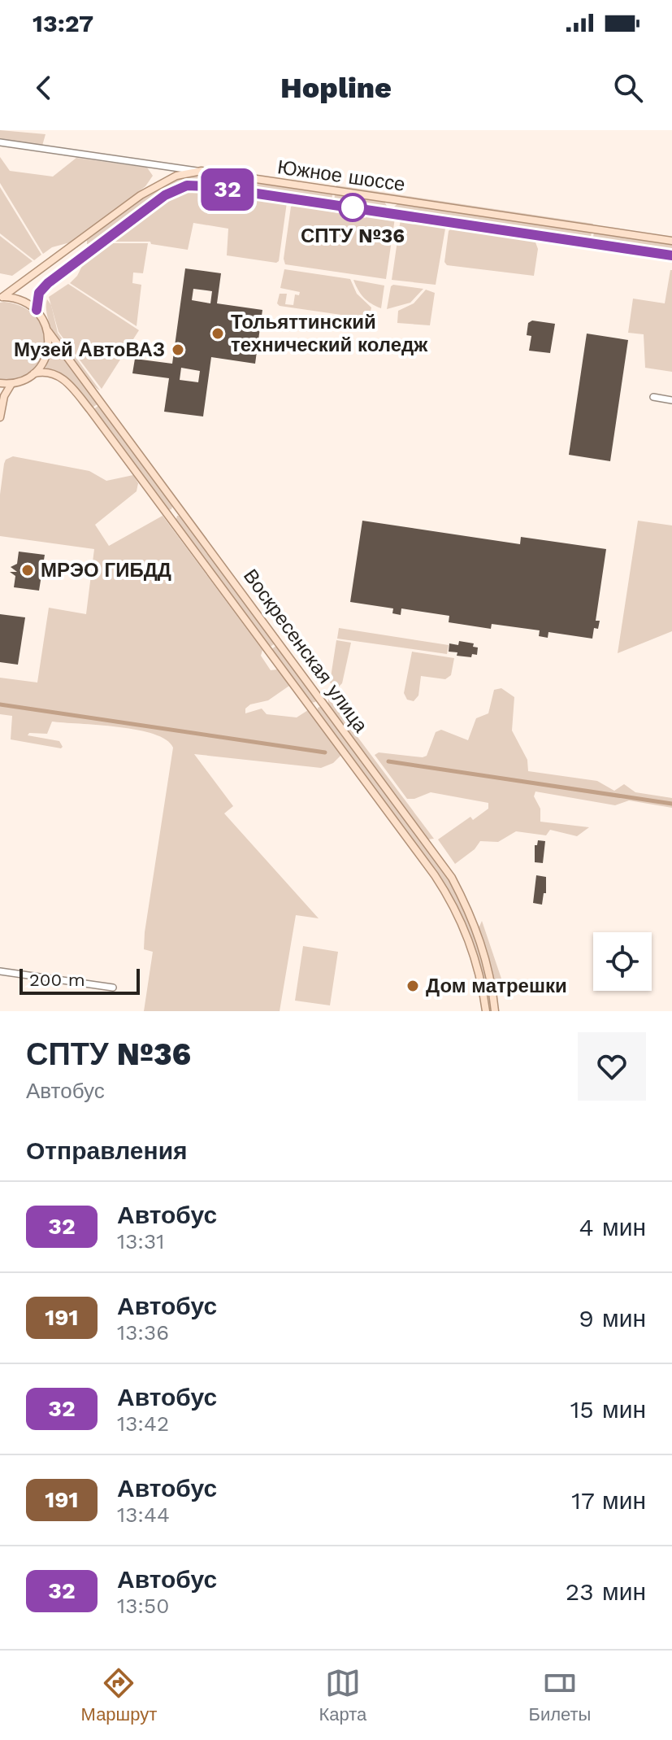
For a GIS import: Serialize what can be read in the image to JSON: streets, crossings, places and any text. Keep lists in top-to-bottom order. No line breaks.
{"streets":{"main road":["Южное шоссе","Воскресенская улица"]},"crossings":[["Южное шоссе","Воскресенская улица"]],"places":["СПТУ №36","Тольяттинский технический коледж","Музей АвтоВАЗ","МРЭО ГИБДД","Дом матрешки"],"lines":["bus line 32"],"scale_bar":"200 m","page":{"status":"13:27","header":"Hopline","on_map":"32","scale":"200 m","heading":[["СПТУ №36","Автобус"],"Отправления"],"list":[{"mark":"32","name":"Автобус","note":"13:31","value":"4 мин"},{"mark":"191","name":"Автобус","note":"13:36","value":"9 мин"},{"mark":"32","name":"Автобус","note":"13:42","value":"15 мин"},{"mark":"191","name":"Автобус","note":"13:44","value":"17 мин"},{"mark":"32","name":"Автобус","note":"13:50","value":"23 мин"}],"tabs":["Маршрут","Карта","Билеты"]}}
